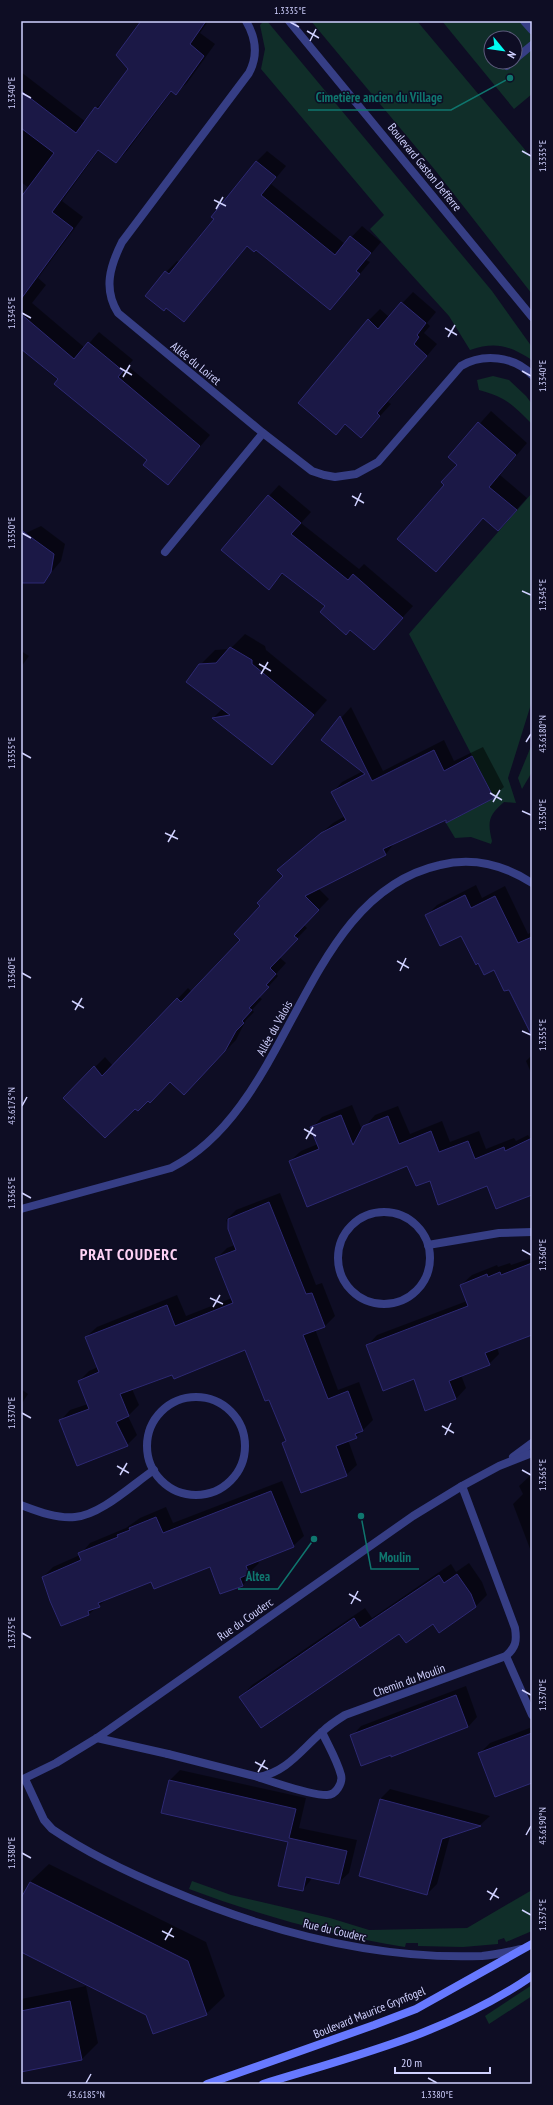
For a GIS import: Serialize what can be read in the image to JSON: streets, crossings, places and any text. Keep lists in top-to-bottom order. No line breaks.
{"streets":{"main road":["Boulevard Maurice Grynfogel"],"street":["Boulevard Gaston Defferre","Allée du Loiret","Allée du Valois","Rue du Couderc","Chemin du Moulin"]},"crossings":[["Rue du Couderc","Boulevard Maurice Grynfogel"]],"districts":["PRAT COUDERC"],"places":["Cimetière ancien du Village","Moulin","Altea"],"scale_bar":"20 m","north":"bottom right","coordinates":["1.3335°E","1.3340°E","1.3345°E","1.3350°E","43.6180°N","1.3355°E","1.3360°E","43.6175°N","1.3365°E","1.3370°E","1.3375°E","43.6190°N","1.3380°E","43.6185°N"]}
